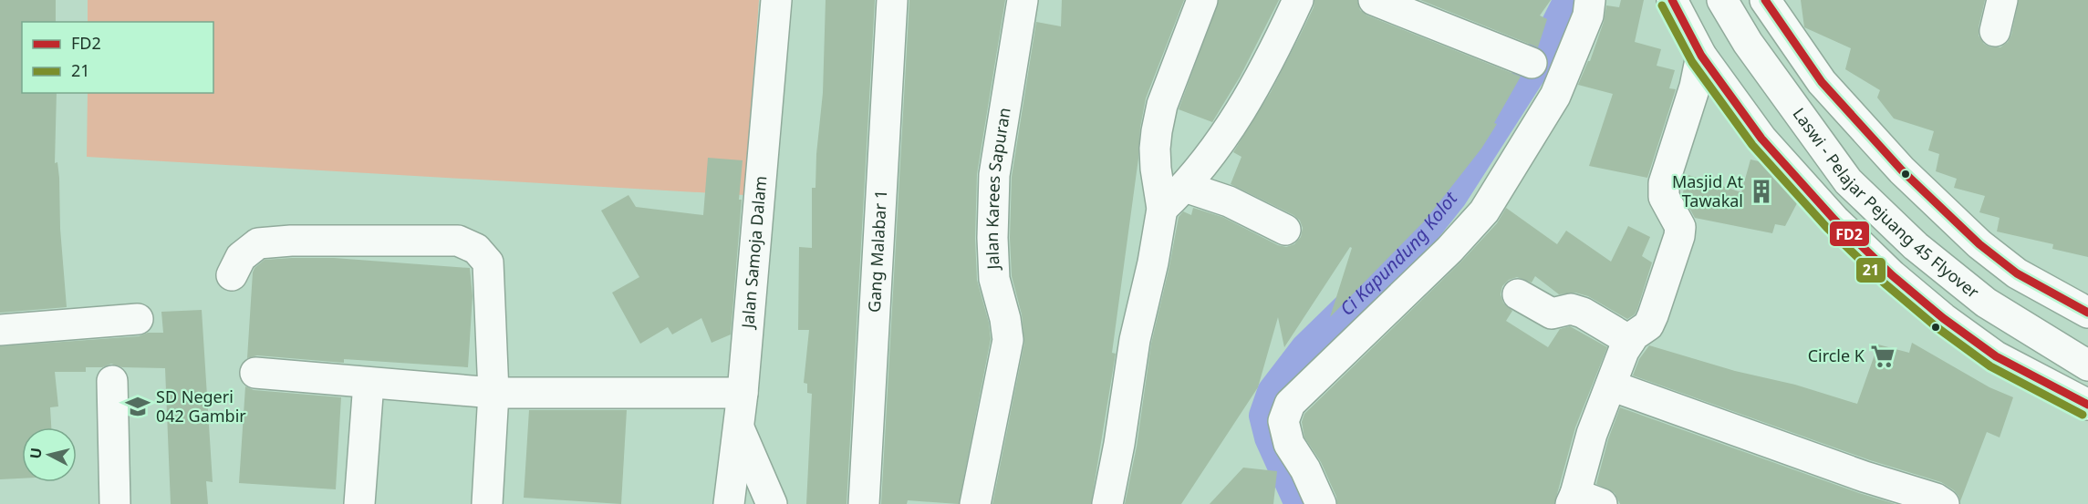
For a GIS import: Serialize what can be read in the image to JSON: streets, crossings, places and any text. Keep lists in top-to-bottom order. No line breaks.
{"streets":{"street":["Jalan Karees Sapuran","Laswi - Pelajar Pejuang 45 Flyover","Jalan Samoja Dalam","Gang Malabar 1"]},"water":["Ci Kapundung Kolot"],"places":{"building":["Masjid At Tawakal"],"supermarket":["Circle K"],"school or university":["SD Negeri 042 Gambir"]},"lines":["transit line FD2","transit line 21"],"legend":["FD2","21"],"north":"left"}
